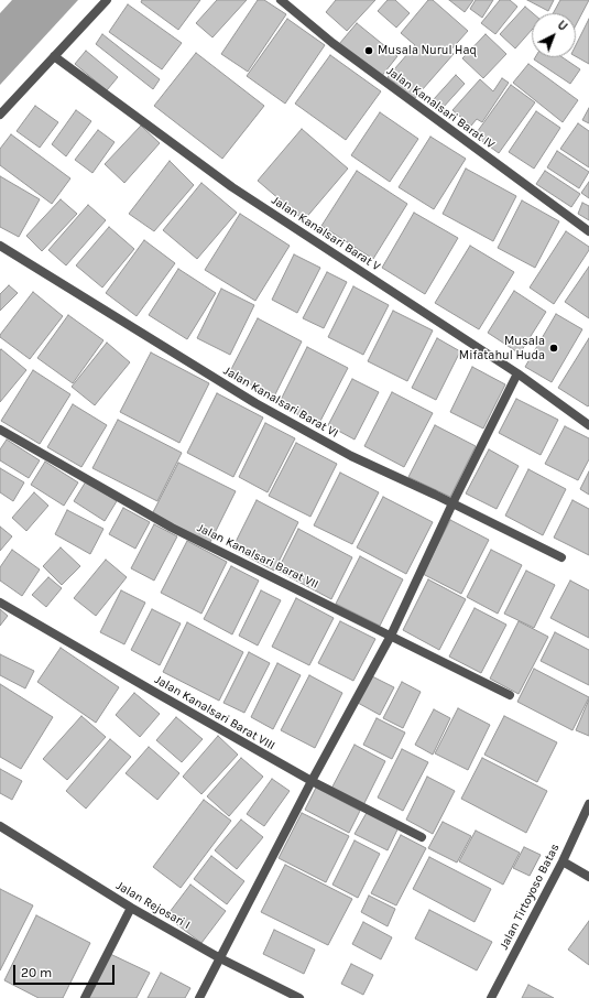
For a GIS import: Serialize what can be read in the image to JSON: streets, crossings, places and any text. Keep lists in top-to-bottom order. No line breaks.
{"streets":{"street":["Jalan Kanalsari Barat IV","Jalan Kanalsari Barat V","Jalan Kanalsari Barat VI","Jalan Kanalsari Barat VII","Jalan Kanalsari Barat VIII","Jalan Tirtoyoso Batas","Jalan Rejosari I"]},"places":["Musala Nurul Haq","Musala Mifatahul Huda"],"scale_bar":"20 m","north":"top right"}
